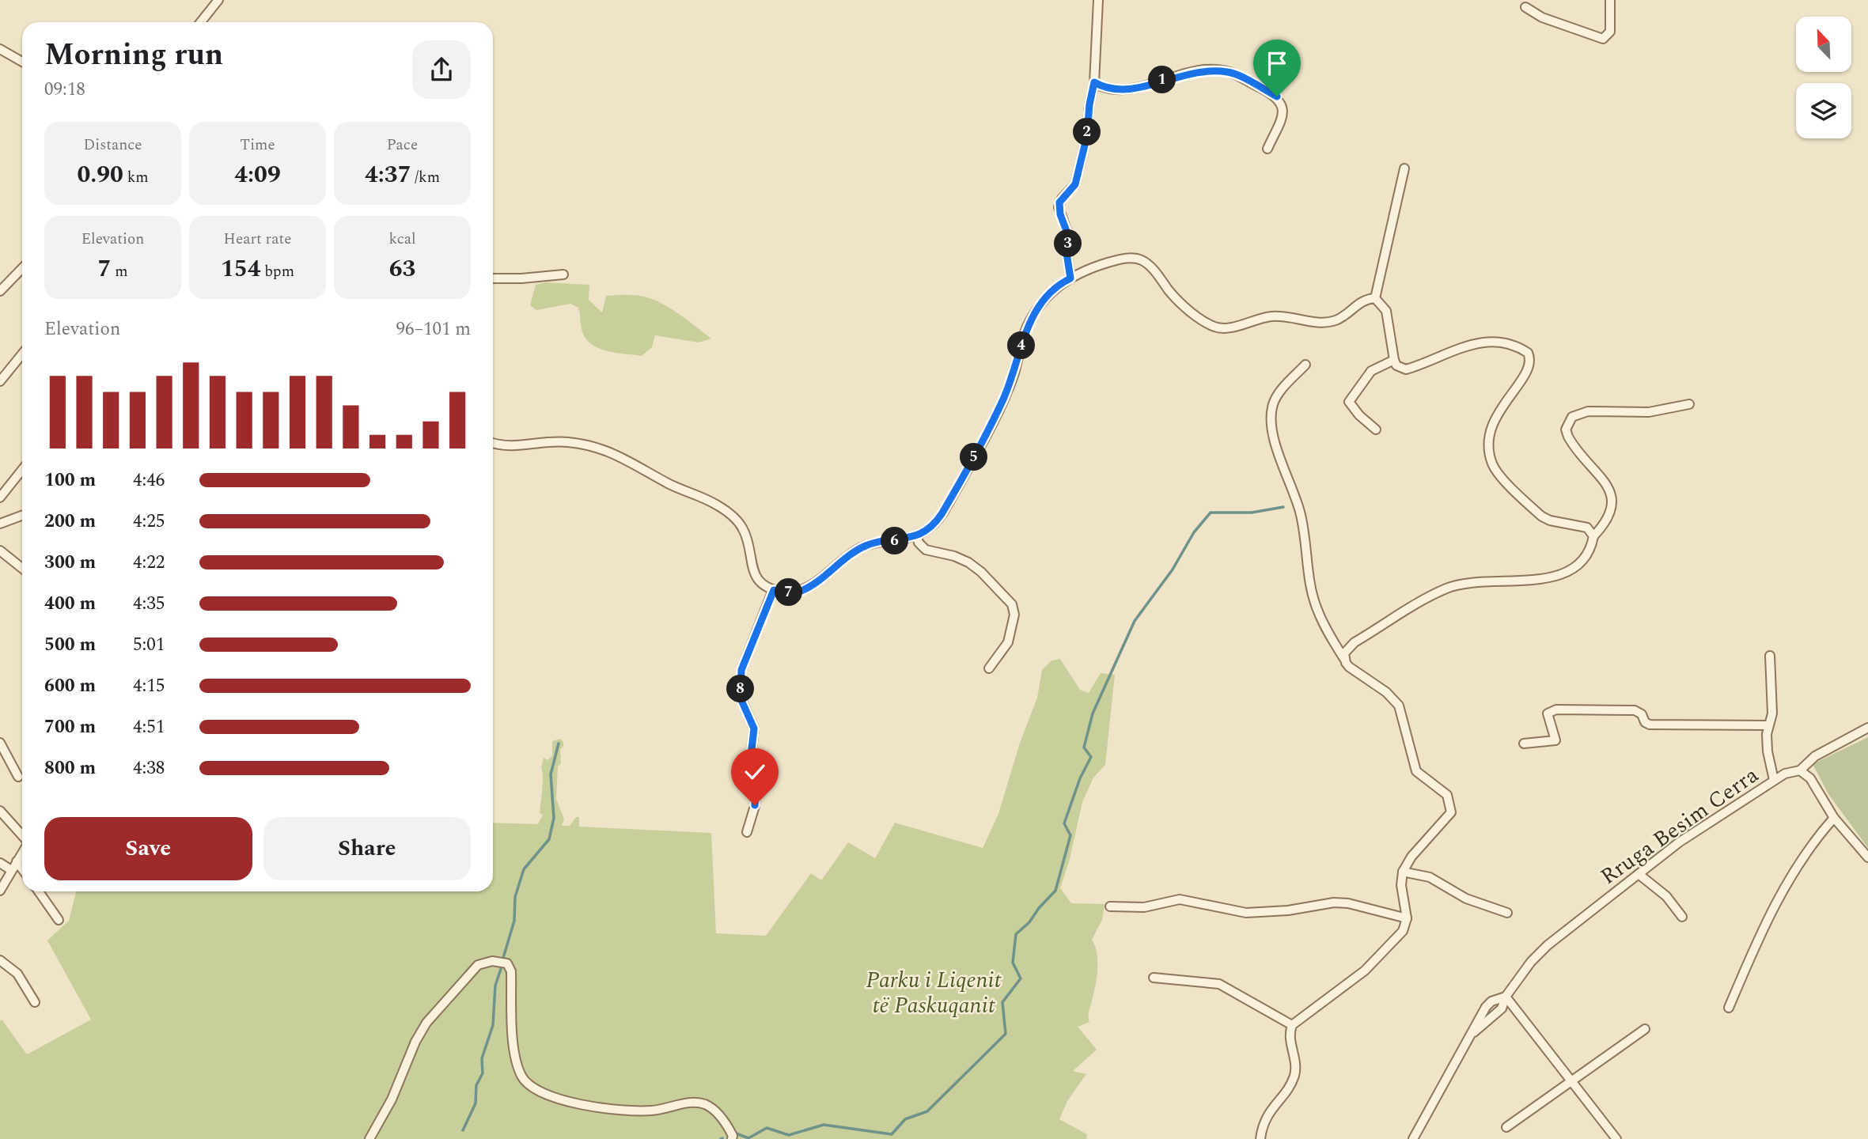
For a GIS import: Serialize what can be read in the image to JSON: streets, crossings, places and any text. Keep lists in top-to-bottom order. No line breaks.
{"streets":{"street":["Rruga Besim Cerra"]},"parks":["Parku i Liqenit të Paskuqanit"],"north":"top left","page":{"heading":["Morning run","09:18"],"pins":["1","2","3","4","5","6","7","8"],"stats":[["Distance","0.90 km"],["Time","4:09"],["Pace","4:37 /km"],["Elevation","7 m"],["Heart rate","154 bpm"],["kcal","63"]],"chart":["Elevation","96–101 m"],"list":[{"name":"100 m","note":"4:46"},{"name":"200 m","note":"4:25"},{"name":"300 m","note":"4:22"},{"name":"400 m","note":"4:35"},{"name":"500 m","note":"5:01"},{"name":"600 m","note":"4:15"},{"name":"700 m","note":"4:51"},{"name":"800 m","note":"4:38"}],"buttons":["Save","Share"]}}
